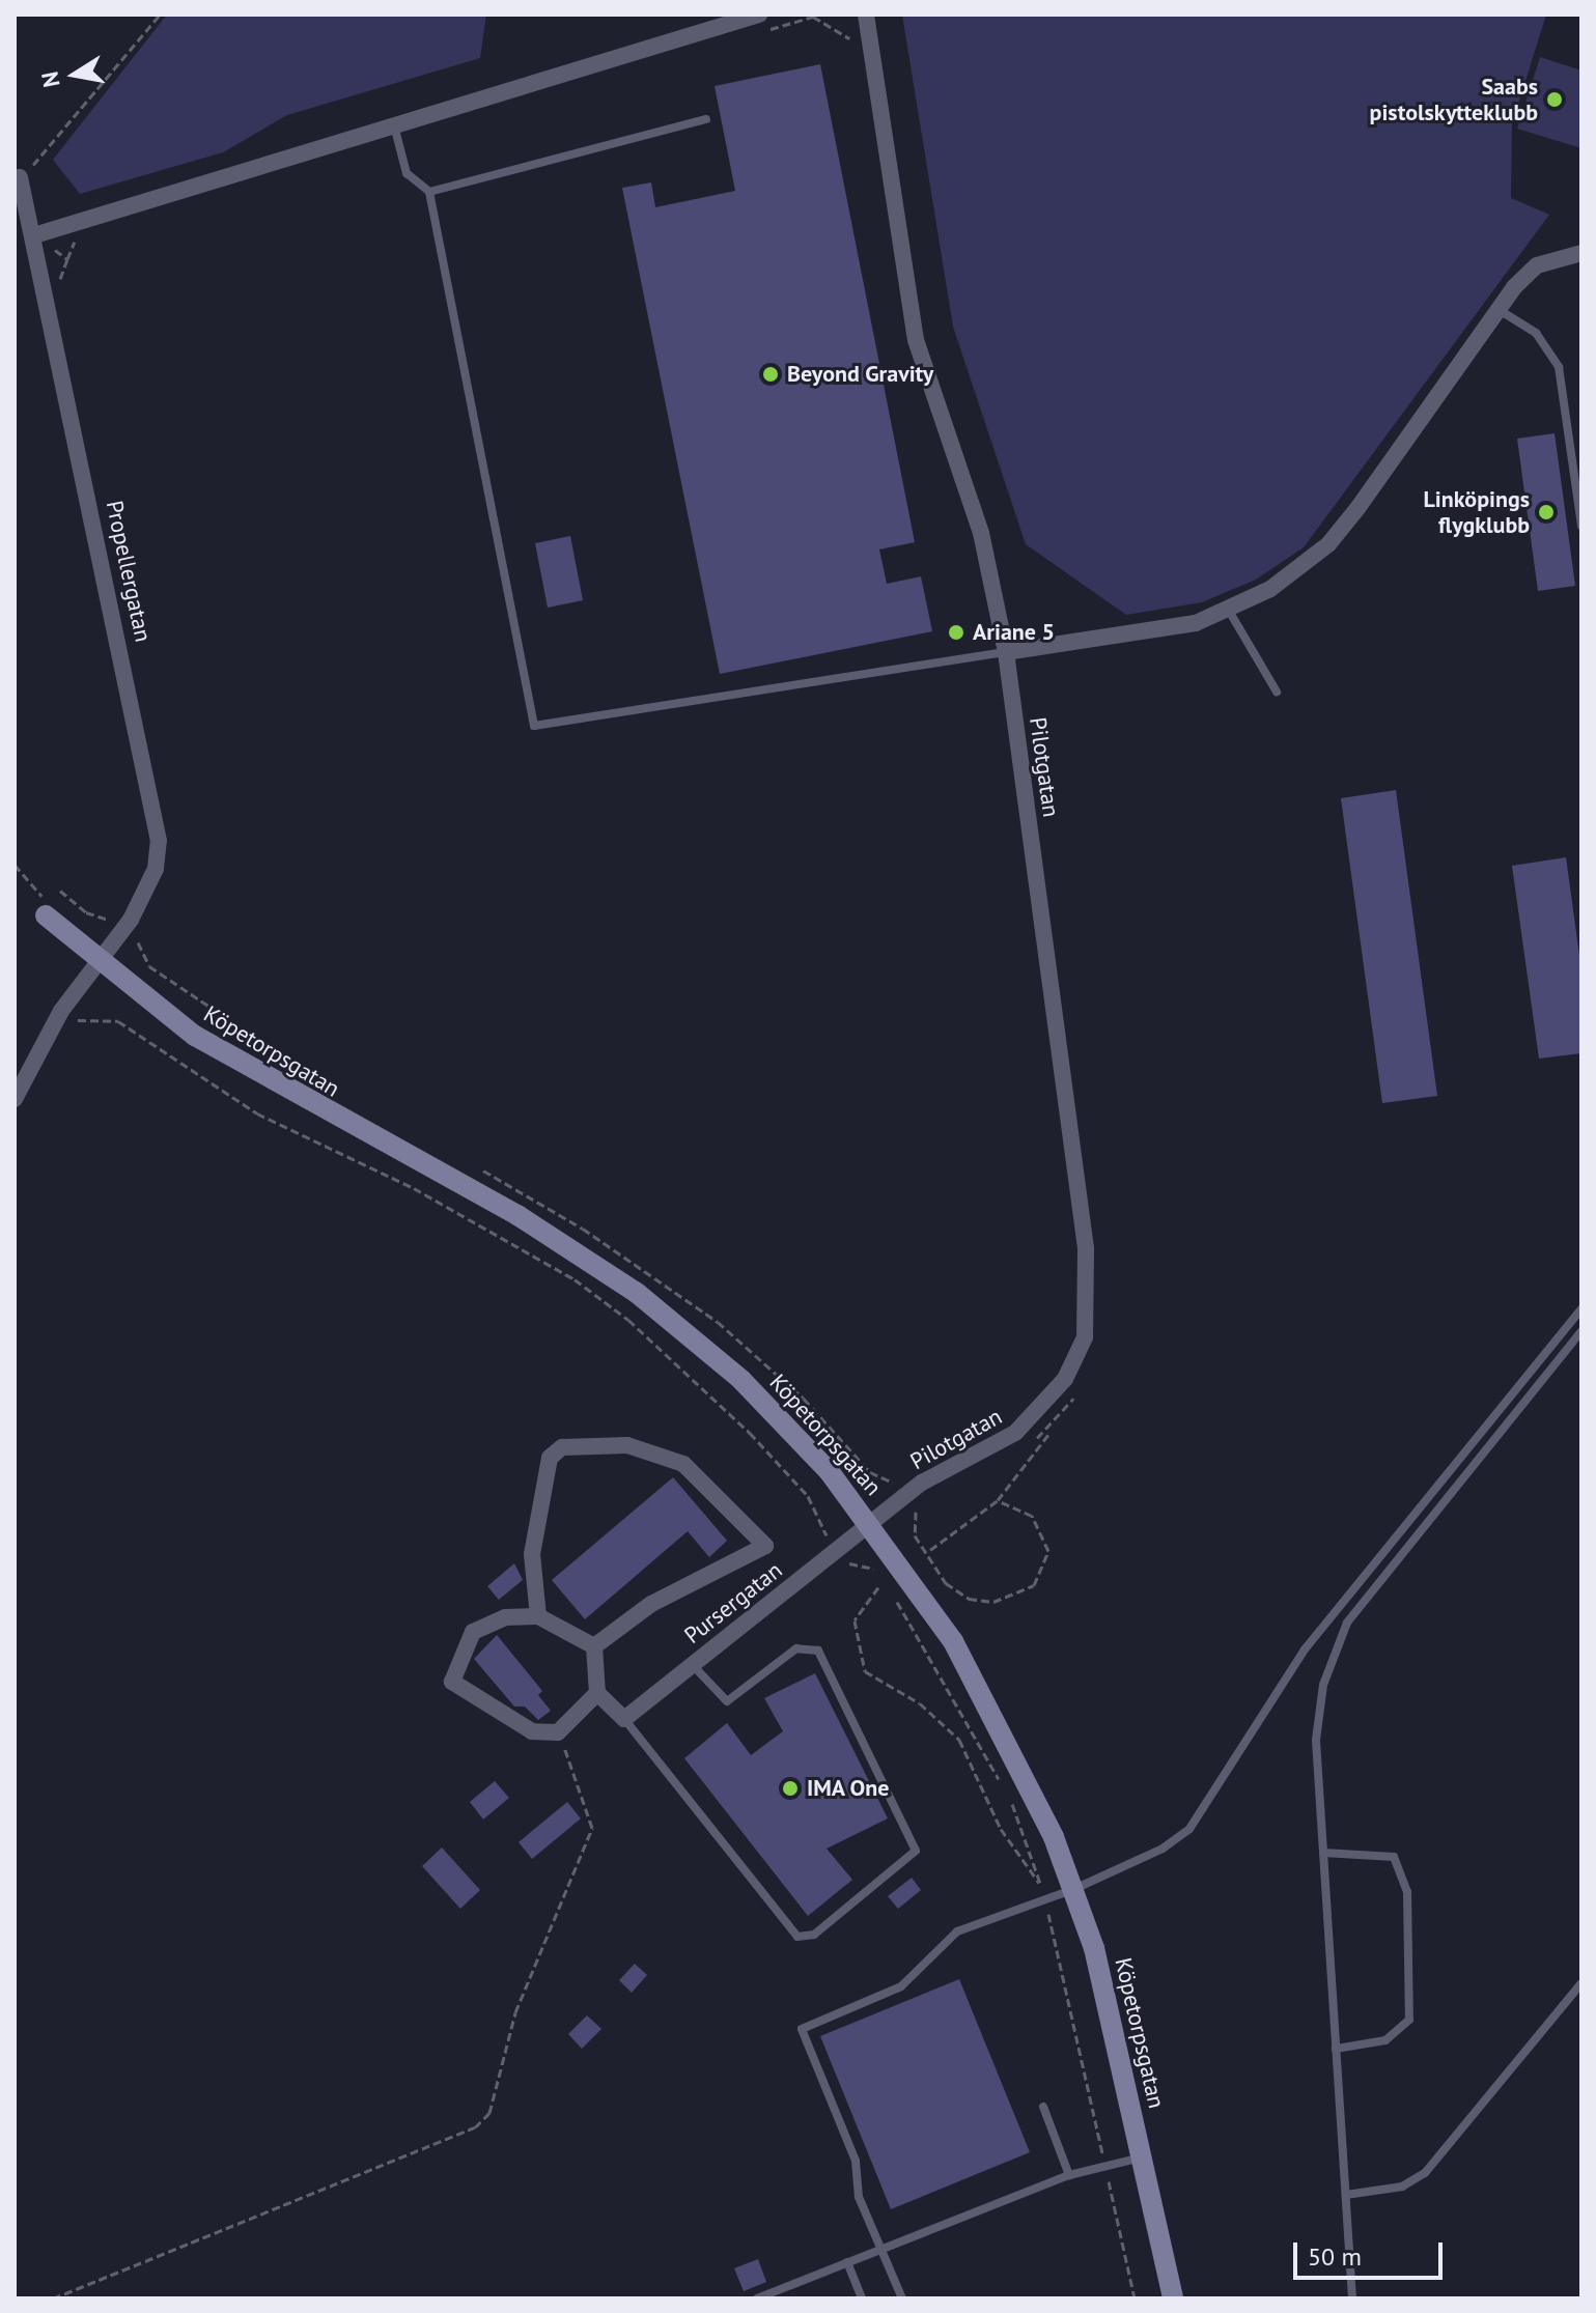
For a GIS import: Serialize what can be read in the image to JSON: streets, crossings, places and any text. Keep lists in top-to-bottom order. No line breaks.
{"streets":{"street":["Propellergatan","Pilotgatan","Köpetorpsgatan","Pursergatan"]},"crossings":[["Propellergatan","Köpetorpsgatan"],["Pilotgatan","Köpetorpsgatan"],["Pilotgatan","Pursergatan"],["Köpetorpsgatan","Pursergatan"]],"places":["Saabs pistolskytteklubb","Beyond Gravity","Linköpings flygklubb","Ariane 5","IMA One"],"scale_bar":"50 m","north":"left"}
